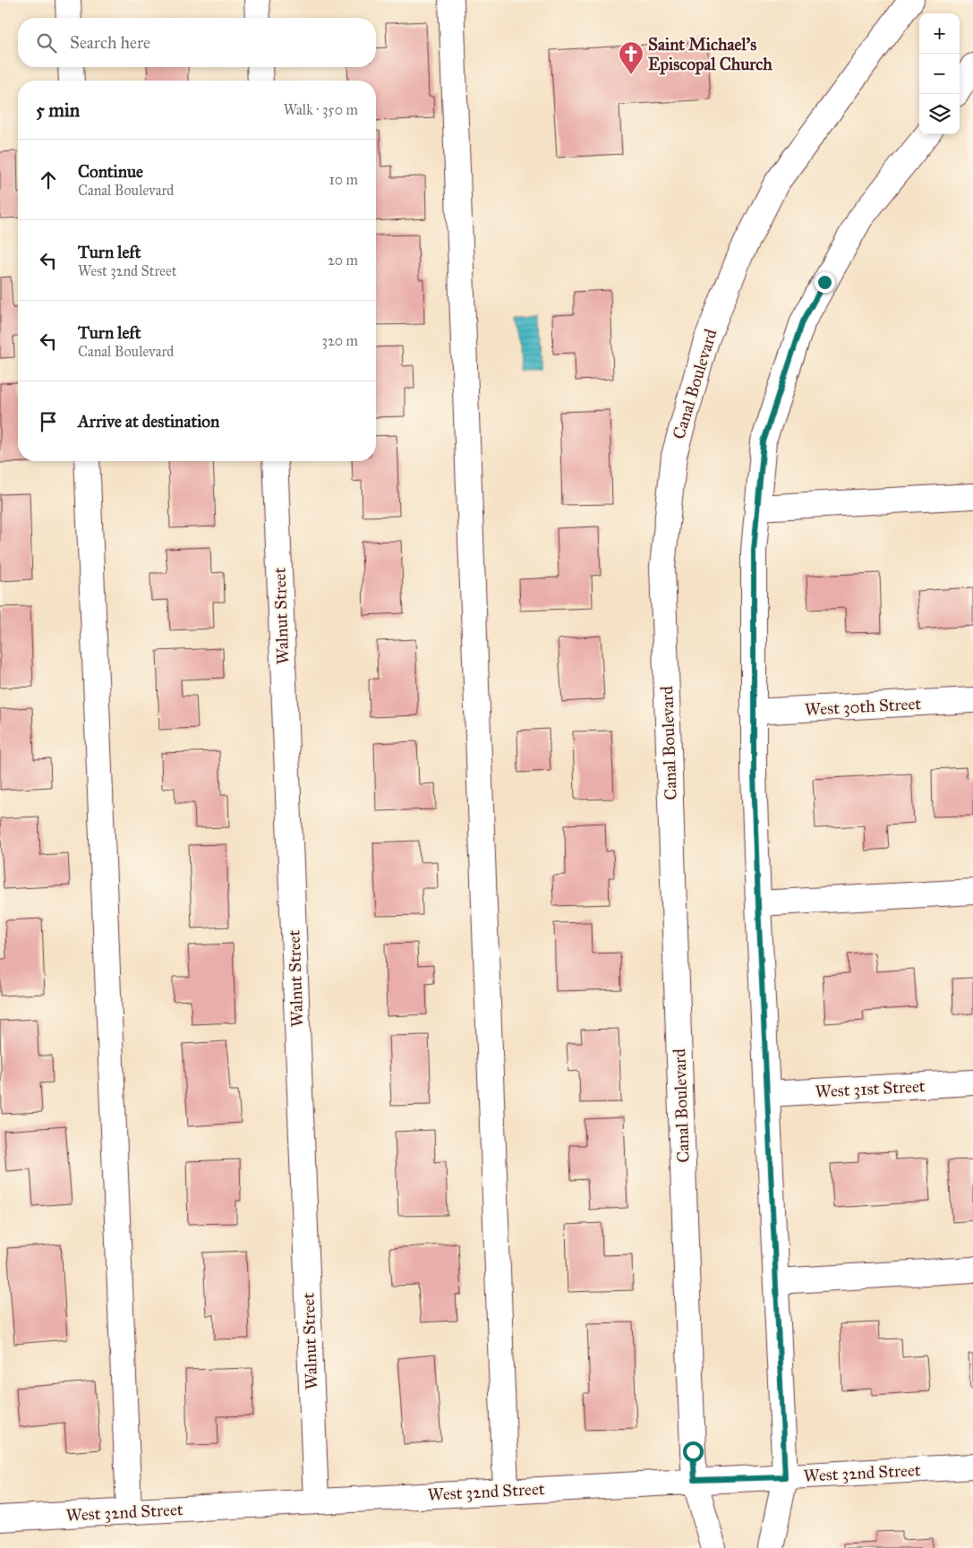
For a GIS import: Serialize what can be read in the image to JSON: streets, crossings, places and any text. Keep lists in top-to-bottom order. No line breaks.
{"streets":{"street":["Canal Boulevard","Walnut Street","West 30th Street","West 31st Street","West 32nd Street"]},"crossings":[["Canal Boulevard","West 32nd Street"],["Walnut Street","West 32nd Street"]],"places":{"church":["Saint Michael's Episcopal Church"]},"page":{"map_buttons":["+","−"],"search":"Search here","heading":["5 min","Walk · 350 m"],"list":[["Continue","Canal Boulevard","10 m"],["Turn left","West 32nd Street","20 m"],["Turn left","Canal Boulevard","320 m"],"Arrive at destination"]}}
